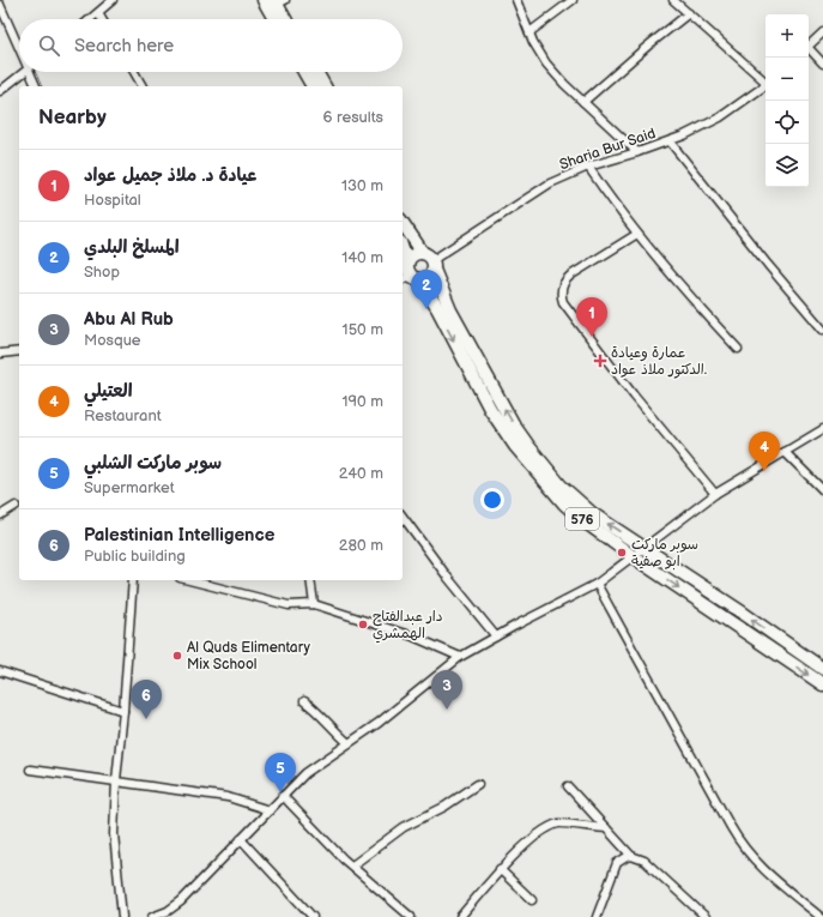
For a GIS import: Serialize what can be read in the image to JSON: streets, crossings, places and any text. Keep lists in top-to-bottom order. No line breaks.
{"streets":{"main road":["576"],"street":["Sharia Bur Said"]},"crossings":[["Sharia Bur Said","576"]],"places":{"health":["عمارة وعيادة الدكتور ملاذ عواد."],"other":["سوبر ماركت ابو صفية","دار عبدالفتاح الهمشري","Al Quds Elimentary Mix School"]},"page":{"map_buttons":["+","−"],"search":"Search here","heading":["Nearby","6 results"],"list":[{"mark":"1","name":"عيادة د. ملاذ جميل عواد","note":"Hospital","value":"130 m"},{"mark":"2","name":"المسلخ البلدي","note":"Shop","value":"140 m"},{"mark":"3","name":"Abu Al Rub","note":"Mosque","value":"150 m"},{"mark":"4","name":"العتيلي","note":"Restaurant","value":"190 m"},{"mark":"5","name":"سوبر ماركت الشلبي","note":"Supermarket","value":"240 m"},{"mark":"6","name":"Palestinian Intelligence","note":"Public building","value":"280 m"}],"pins":["2","1","4","3","6","5"]}}
